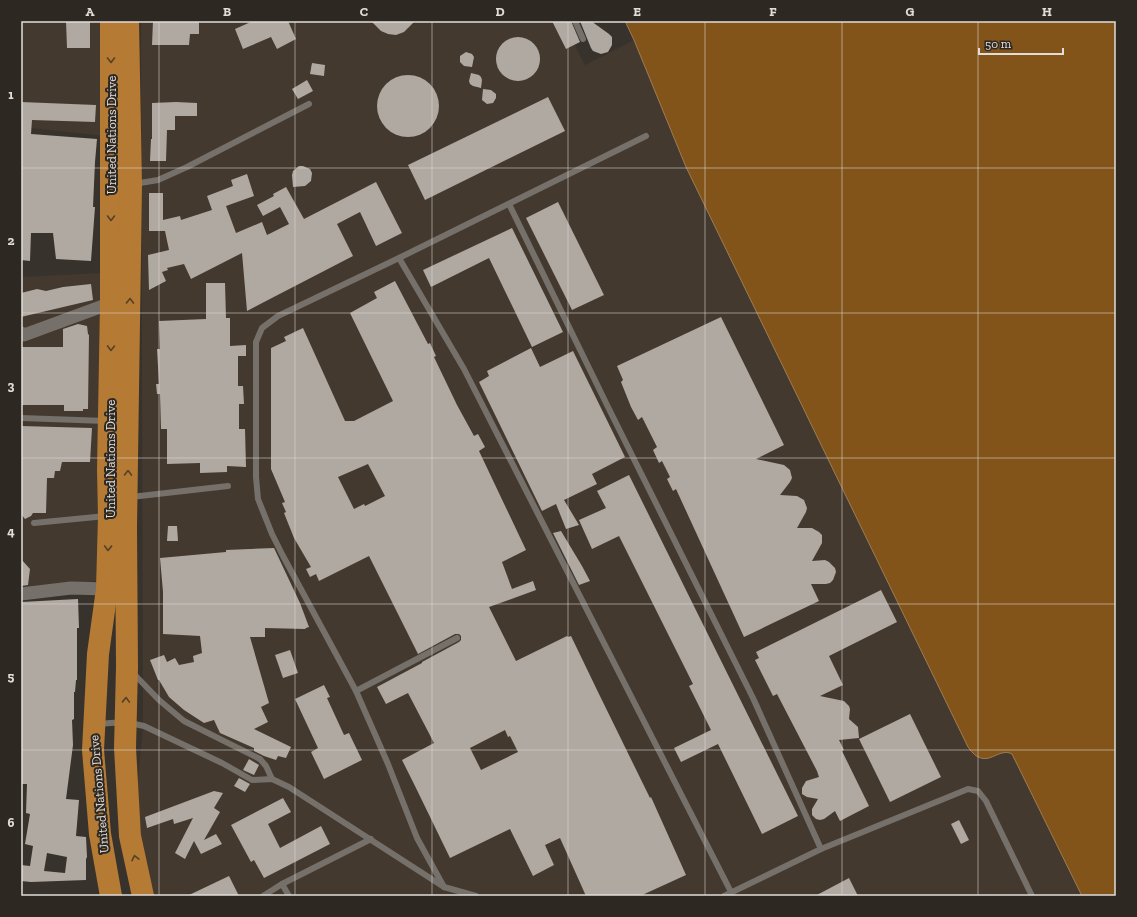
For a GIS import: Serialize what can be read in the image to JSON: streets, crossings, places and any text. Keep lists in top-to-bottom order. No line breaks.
{"streets":{"highway":["United Nations Drive"]},"scale_bar":"50 m","grid":{"columns":["A","B","C","D","E","F","G","H"],"rows":["1","2","3","4","5","6"]}}
